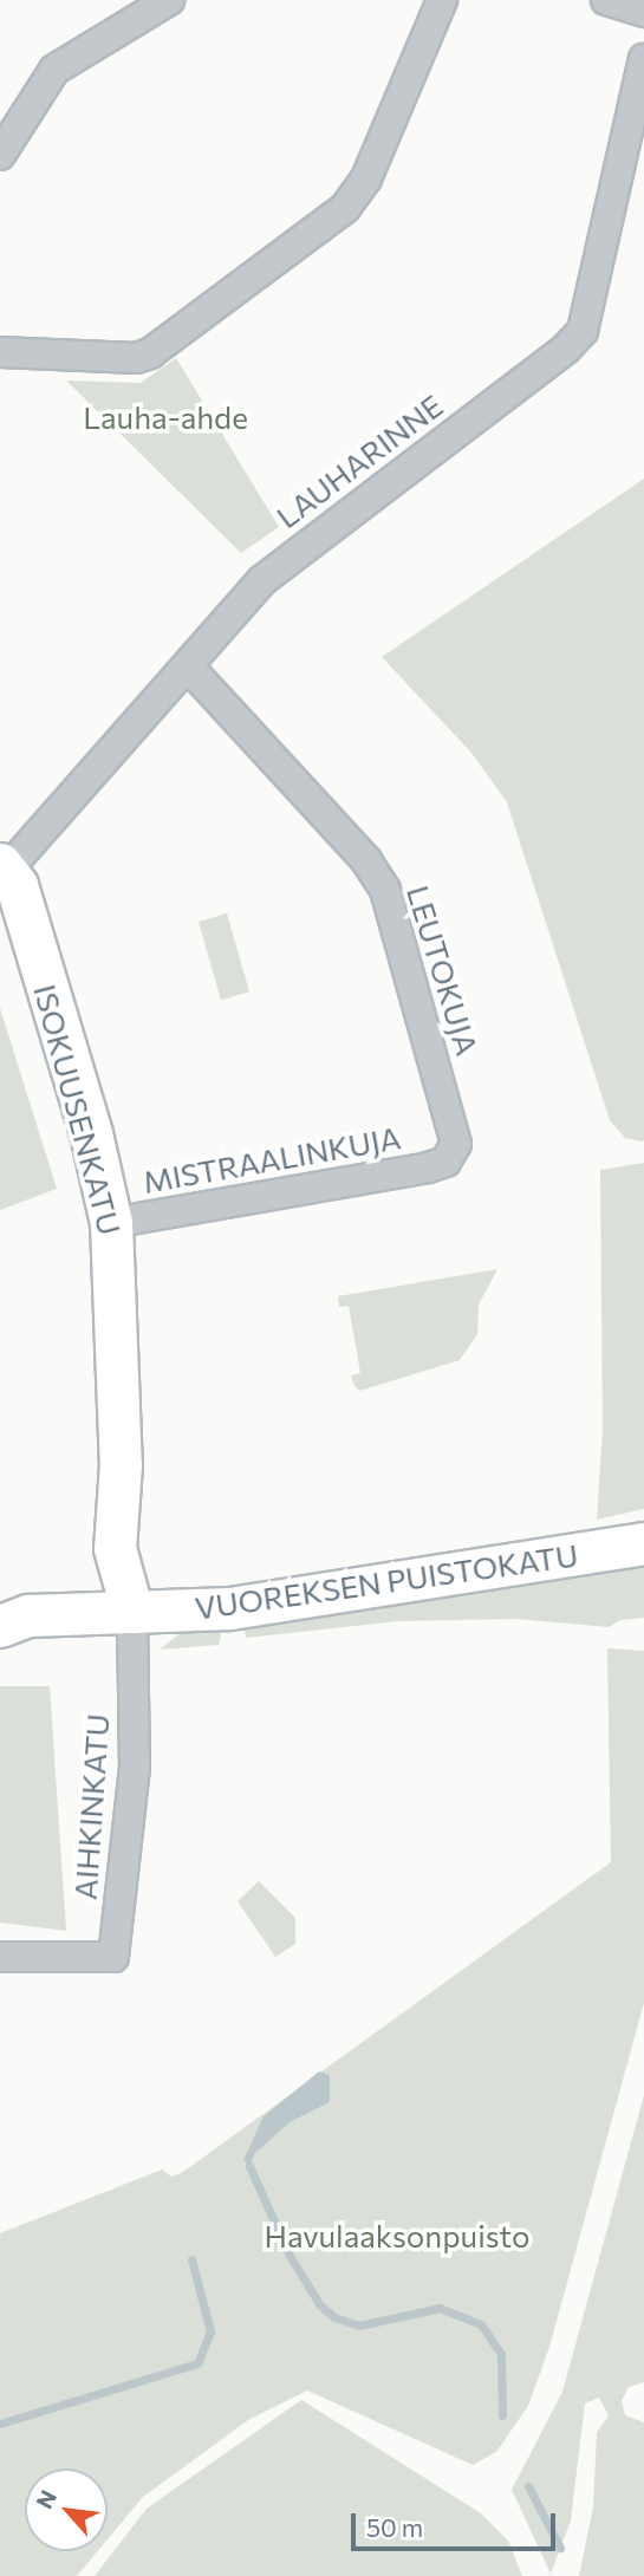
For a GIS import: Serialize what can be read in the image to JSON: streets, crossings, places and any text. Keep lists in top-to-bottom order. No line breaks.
{"streets":{"street":["LAUHARINNE","LEUTOKUJA","ISOKUUSENKATU","MISTRAALINKUJA","VUOREKSEN PUISTOKATU","AIHKINKATU"]},"crossings":[["LAUHARINNE","LEUTOKUJA"],["LAUHARINNE","ISOKUUSENKATU"],["LEUTOKUJA","MISTRAALINKUJA"],["ISOKUUSENKATU","MISTRAALINKUJA"],["ISOKUUSENKATU","VUOREKSEN PUISTOKATU"],["ISOKUUSENKATU","AIHKINKATU"],["VUOREKSEN PUISTOKATU","AIHKINKATU"]],"parks":["Lauha-ahde","Havulaaksonpuisto"],"scale_bar":"50 m","north":"top left"}
